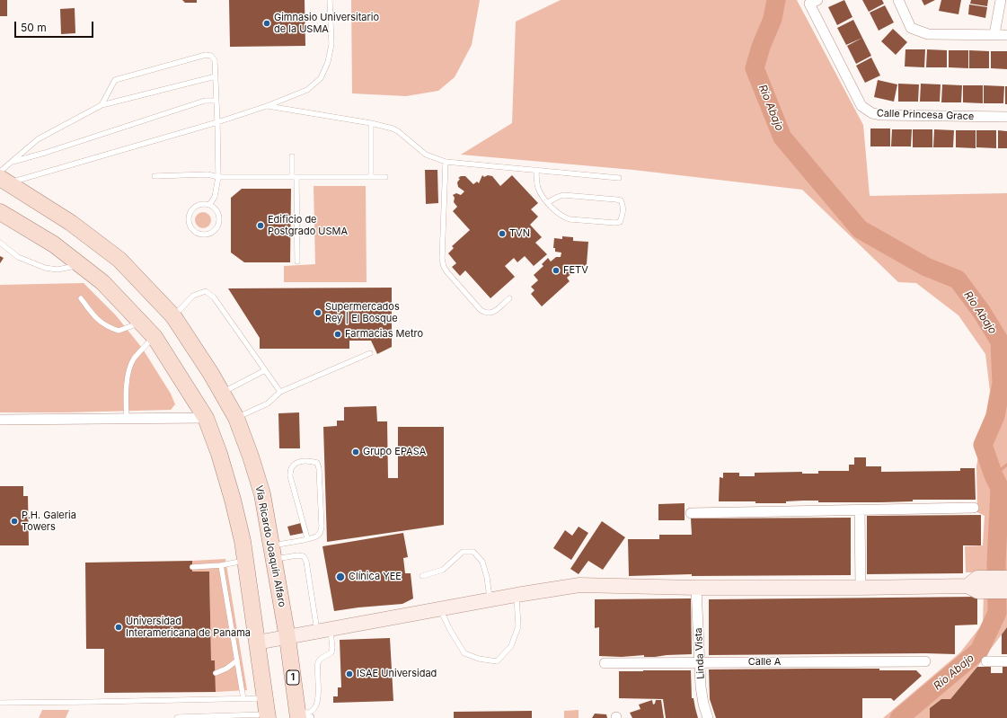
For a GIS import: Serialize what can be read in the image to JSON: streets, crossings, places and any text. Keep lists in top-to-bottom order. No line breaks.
{"streets":{"main road":["Vía Ricardo Joaquín Alfaro","1"],"street":["Calle Princesa Grace","Linda Vista","Calle A"]},"crossings":[["Linda Vista","Calle A"]],"water":["Río Abajo"],"places":["Gimnasio Universitario de la USMA","Edificio de Postgrado USMA","TVN","FETV","Supermercados Rey | El Bosque","Farmacias Metro","Grupo EPASA","P.H. Galeria Towers","Clínica YEE","Universidad Interamericana de Panama","ISAE Universidad"],"scale_bar":"50 m"}
